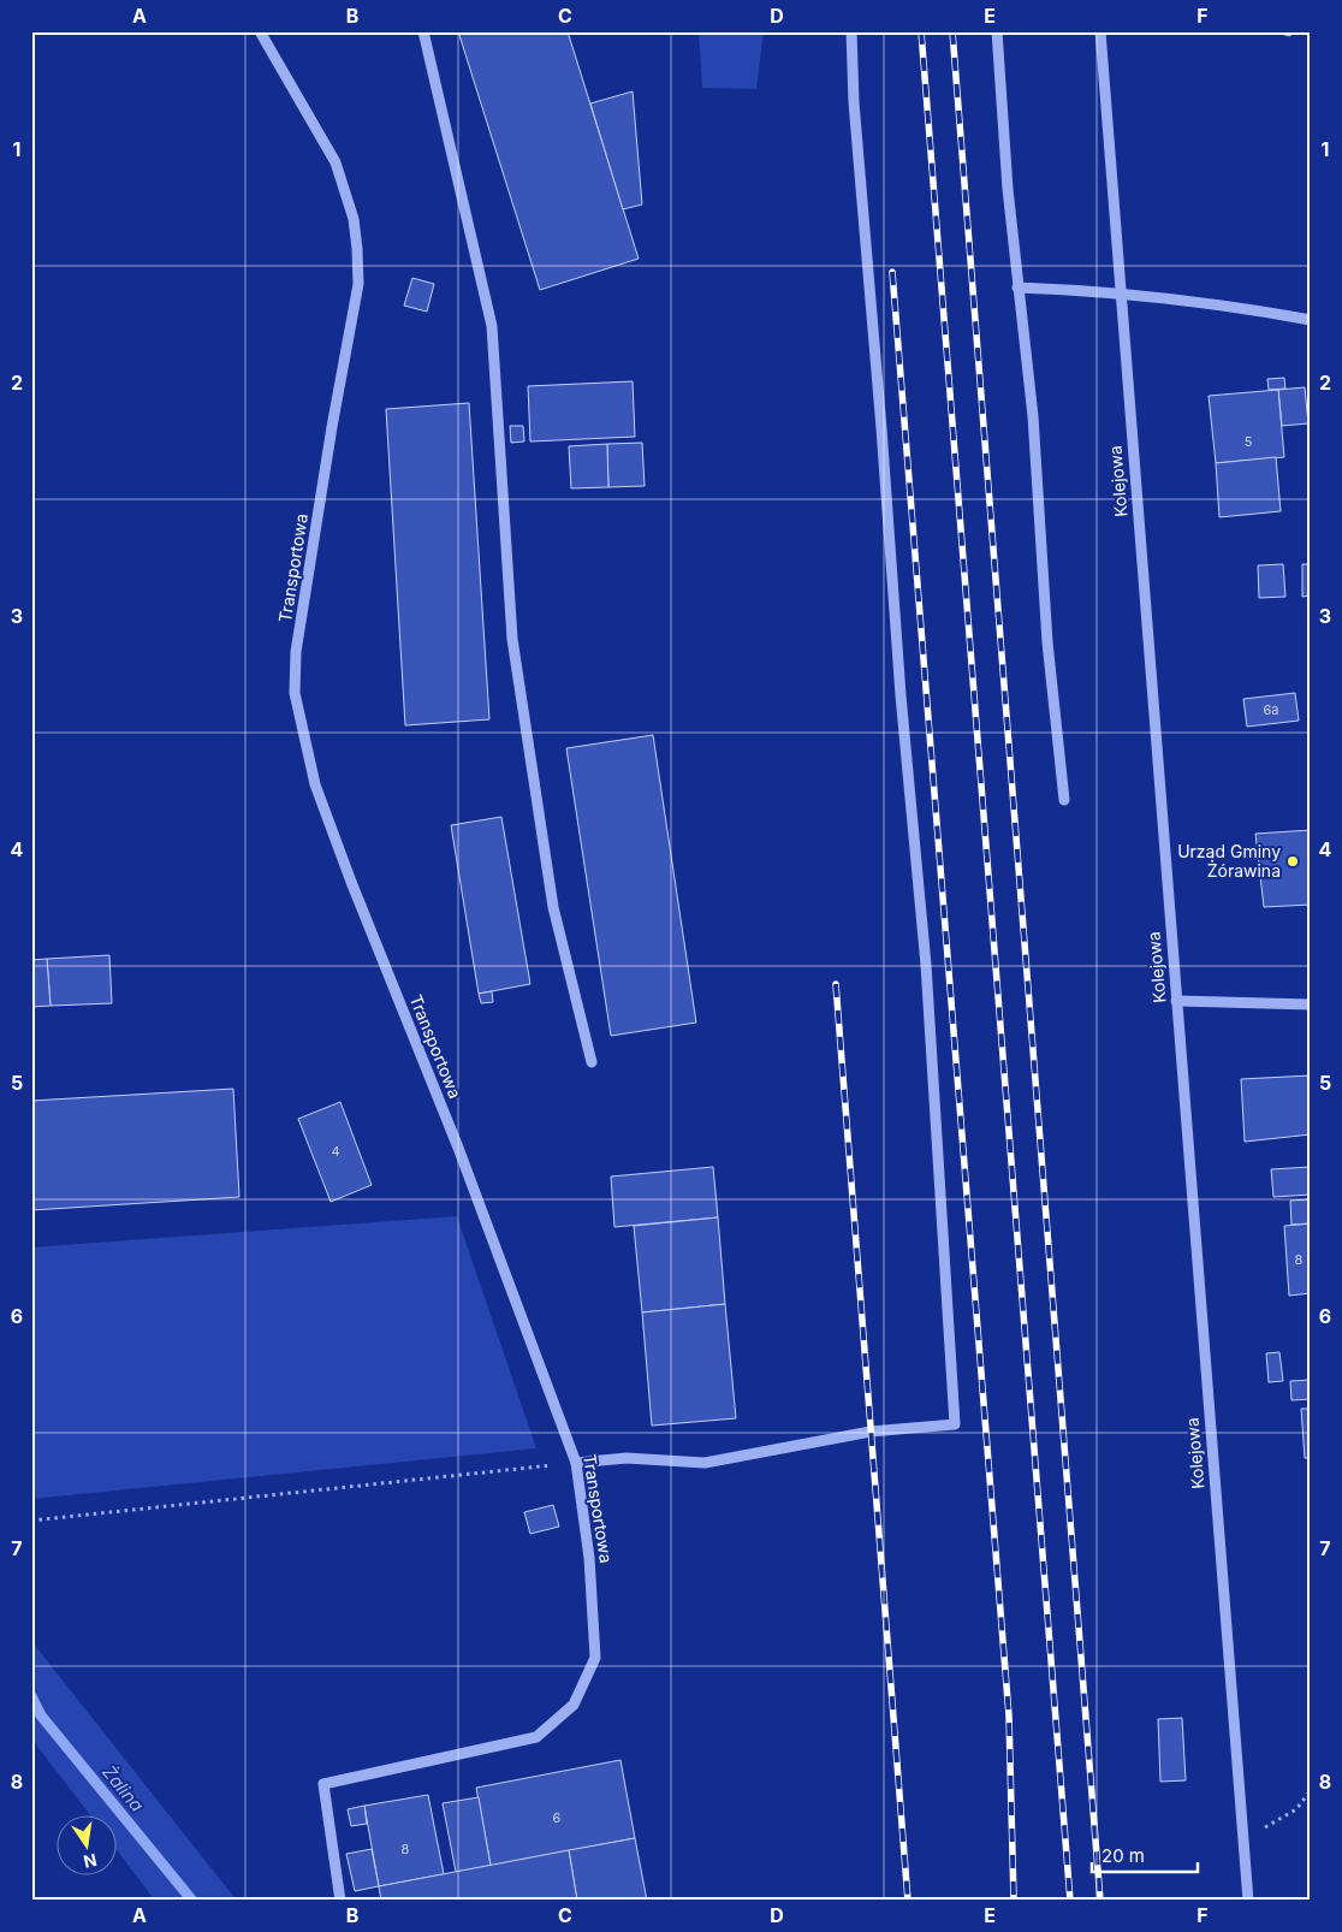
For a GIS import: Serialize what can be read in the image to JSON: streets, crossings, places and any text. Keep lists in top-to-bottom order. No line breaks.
{"streets":{"street":["Kolejowa","Transportowa"]},"water":["Żalina"],"places":["Urząd Gminy Żórawina"],"house_numbers":["5","6a","4","8","6","8"],"scale_bar":"20 m","north":"bottom","grid":{"columns":["A","B","C","D","E","F"],"rows":["1","2","3","4","5","6","7","8"]}}
